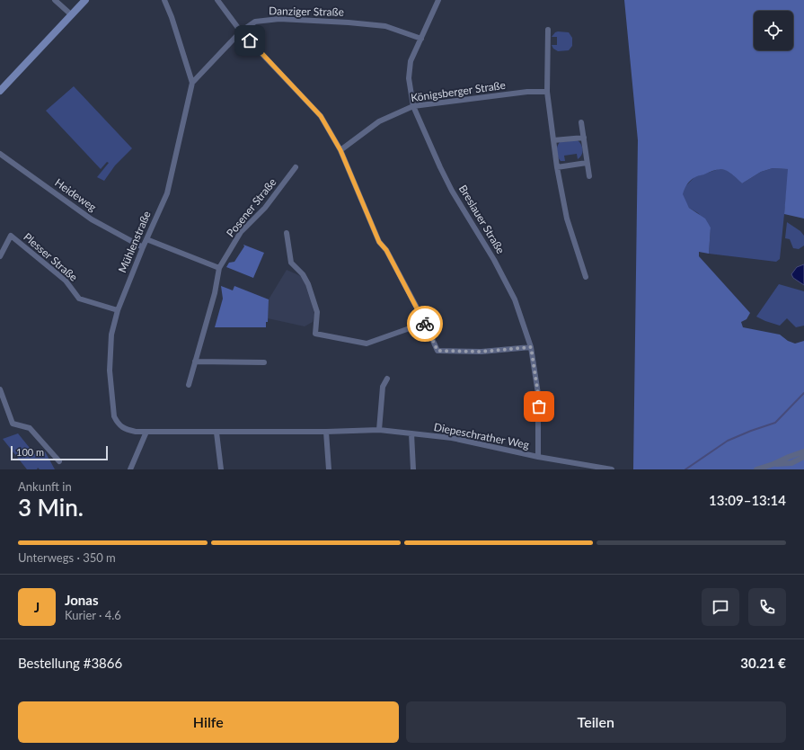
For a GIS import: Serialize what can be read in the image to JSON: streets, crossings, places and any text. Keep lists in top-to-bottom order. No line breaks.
{"streets":{"street":["Danziger Straße","Königsberger Straße","Heideweg","Posener Straße","Breslauer Straße","Mühlenstraße","Plesser Straße","Diepeschrather Weg"]},"crossings":[["Danziger Straße","Breslauer Straße"],["Danziger Straße","Mühlenstraße"],["Königsberger Straße","Breslauer Straße"],["Heideweg","Mühlenstraße"],["Breslauer Straße","Diepeschrather Weg"],["Mühlenstraße","Plesser Straße"],["Mühlenstraße","Diepeschrather Weg"]],"scale_bar":"100 m","page":{"scale":"100 m","heading":["3 Min.","Ankunft in","13:09–13:14"],"panel":["Jonas","Kurier · 4.6","Bestellung #3866","30.21 €"],"bar":"Unterwegs · 350 m","round":"J","buttons":["Hilfe","Teilen"]}}
